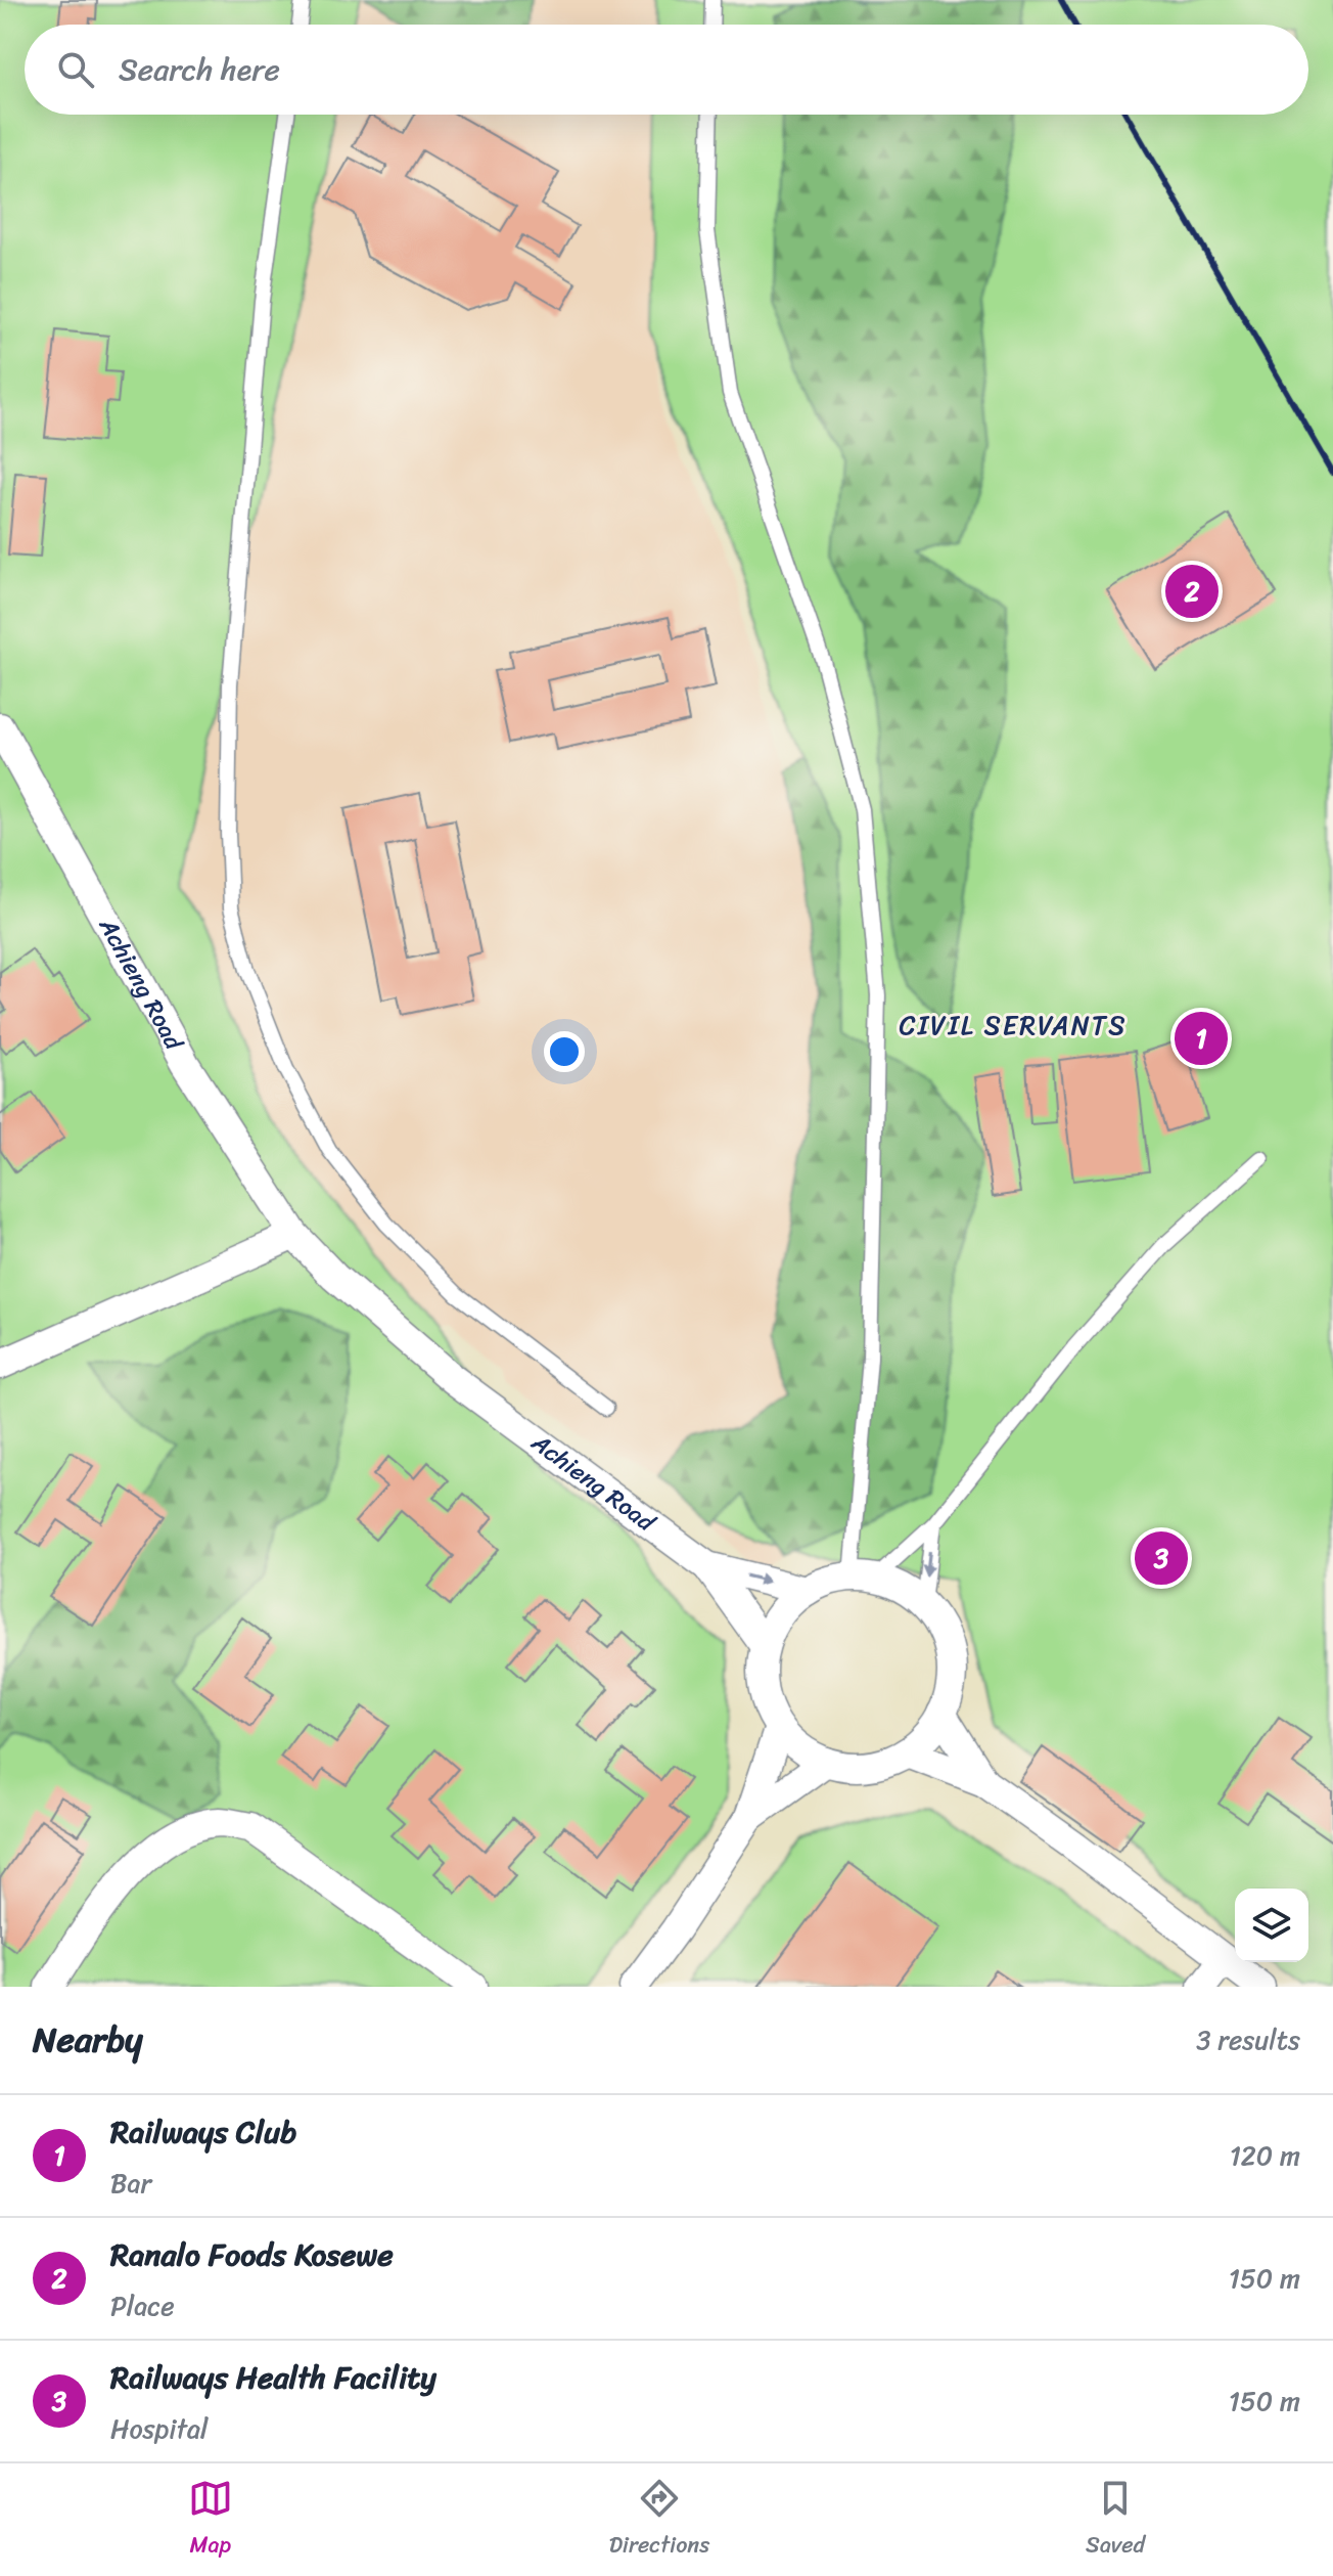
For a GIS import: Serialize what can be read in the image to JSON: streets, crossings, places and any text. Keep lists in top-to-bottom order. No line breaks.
{"streets":{"street":["Achieng Road"]},"districts":["CIVIL SERVANTS"],"page":{"search":"Search here","pins":["2","1","3"],"heading":["Nearby","3 results"],"list":[{"mark":"1","name":"Railways Club","note":"Bar","value":"120 m"},{"mark":"2","name":"Ranalo Foods Kosewe","note":"Place","value":"150 m"},{"mark":"3","name":"Railways Health Facility","note":"Hospital","value":"150 m"}],"nav":["Map","Directions","Saved"]}}
